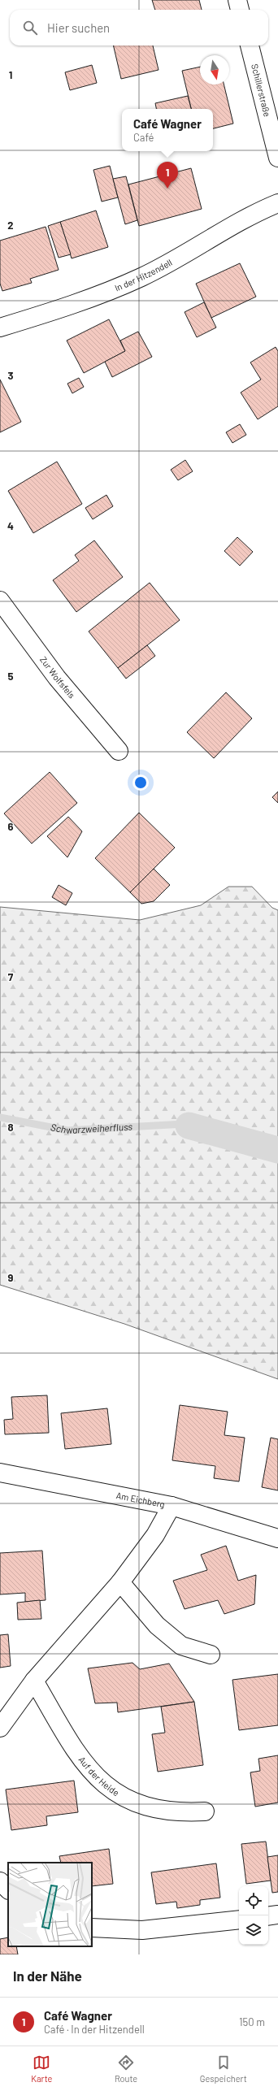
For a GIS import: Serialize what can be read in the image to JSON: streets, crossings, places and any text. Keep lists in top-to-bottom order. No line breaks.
{"streets":{"street":["Schillerstraße","In der Hitzendell","Zur Wolfsfels","Am Eichberg","Auf der Heide"]},"water":["Schwarzweiherfluss"],"north":"bottom","page":{"search":"Hier suchen","popup":["Café Wagner","Café"],"pins":"1","heading":"In der Nähe","list":[{"mark":"1","name":"Café Wagner","note":"Café · In der Hitzendell","value":"150 m"}],"nav":["Karte","Route","Gespeichert"]},"grid":{"rows":["1","2","3","4","5","6","7","8","9"]}}
